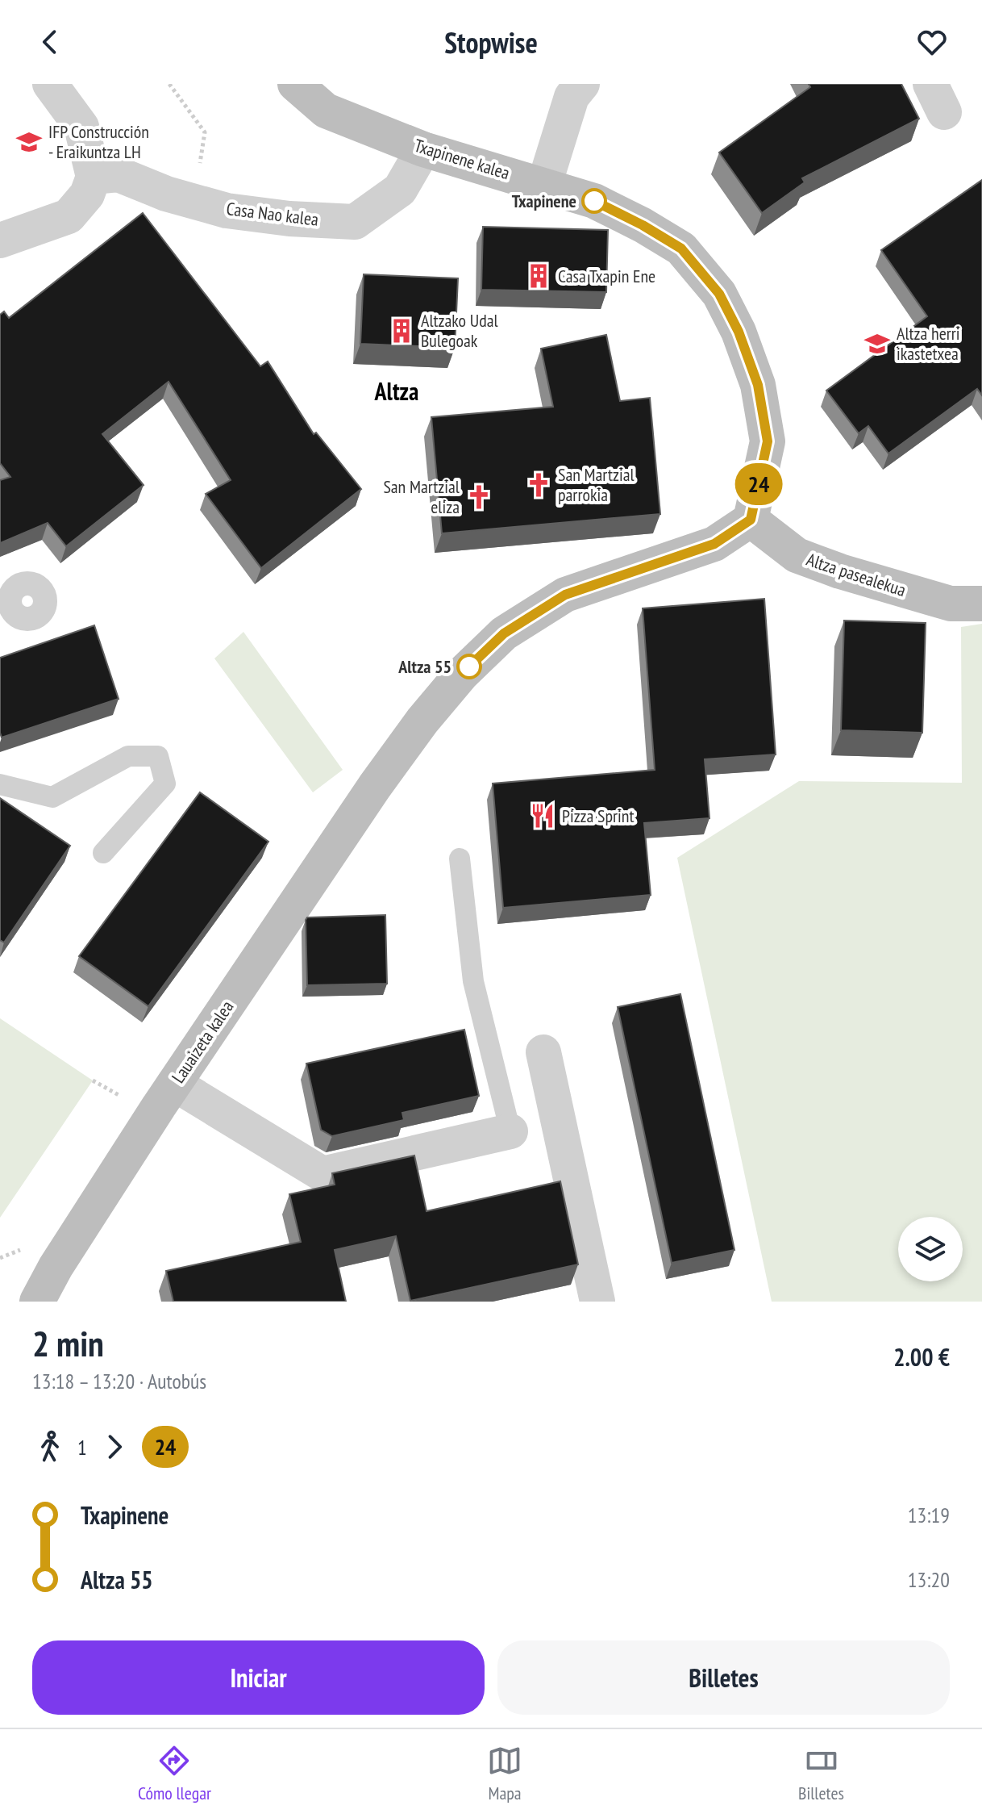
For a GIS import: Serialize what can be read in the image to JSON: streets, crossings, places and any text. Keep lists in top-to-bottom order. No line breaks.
{"streets":{"street":["Txapinene kalea","Casa Nao kalea","Altza pasealekua","Lauaizeta kalea"]},"crossings":[["Txapinene kalea","Casa Nao kalea"],["Txapinene kalea","Altza pasealekua"],["Txapinene kalea","Lauaizeta kalea"],["Altza pasealekua","Lauaizeta kalea"]],"districts":["Altza"],"places":{"school or university":["IFP Construcción - Eraikuntza LH","Altza herri ikastetxea"],"other":["Txapinene","Altza 55"],"building":["Casa Txapin Ene","Altzako Udal Bulegoak"],"church":["San Martzial parrokia","San Martzial eliza"],"restaurant":["Pizza Sprint"]},"lines":["bus line 24"],"page":{"header":"Stopwise","on_map":"24","heading":["2 min","13:18 – 13:20 · Autobús","2.00 €"],"legs":["1","24"],"list":[{"name":"Txapinene","value":"13:19"},{"name":"Altza 55","value":"13:20"}],"buttons":["Iniciar","Billetes"],"tabs":["Cómo llegar","Mapa","Billetes"]}}
